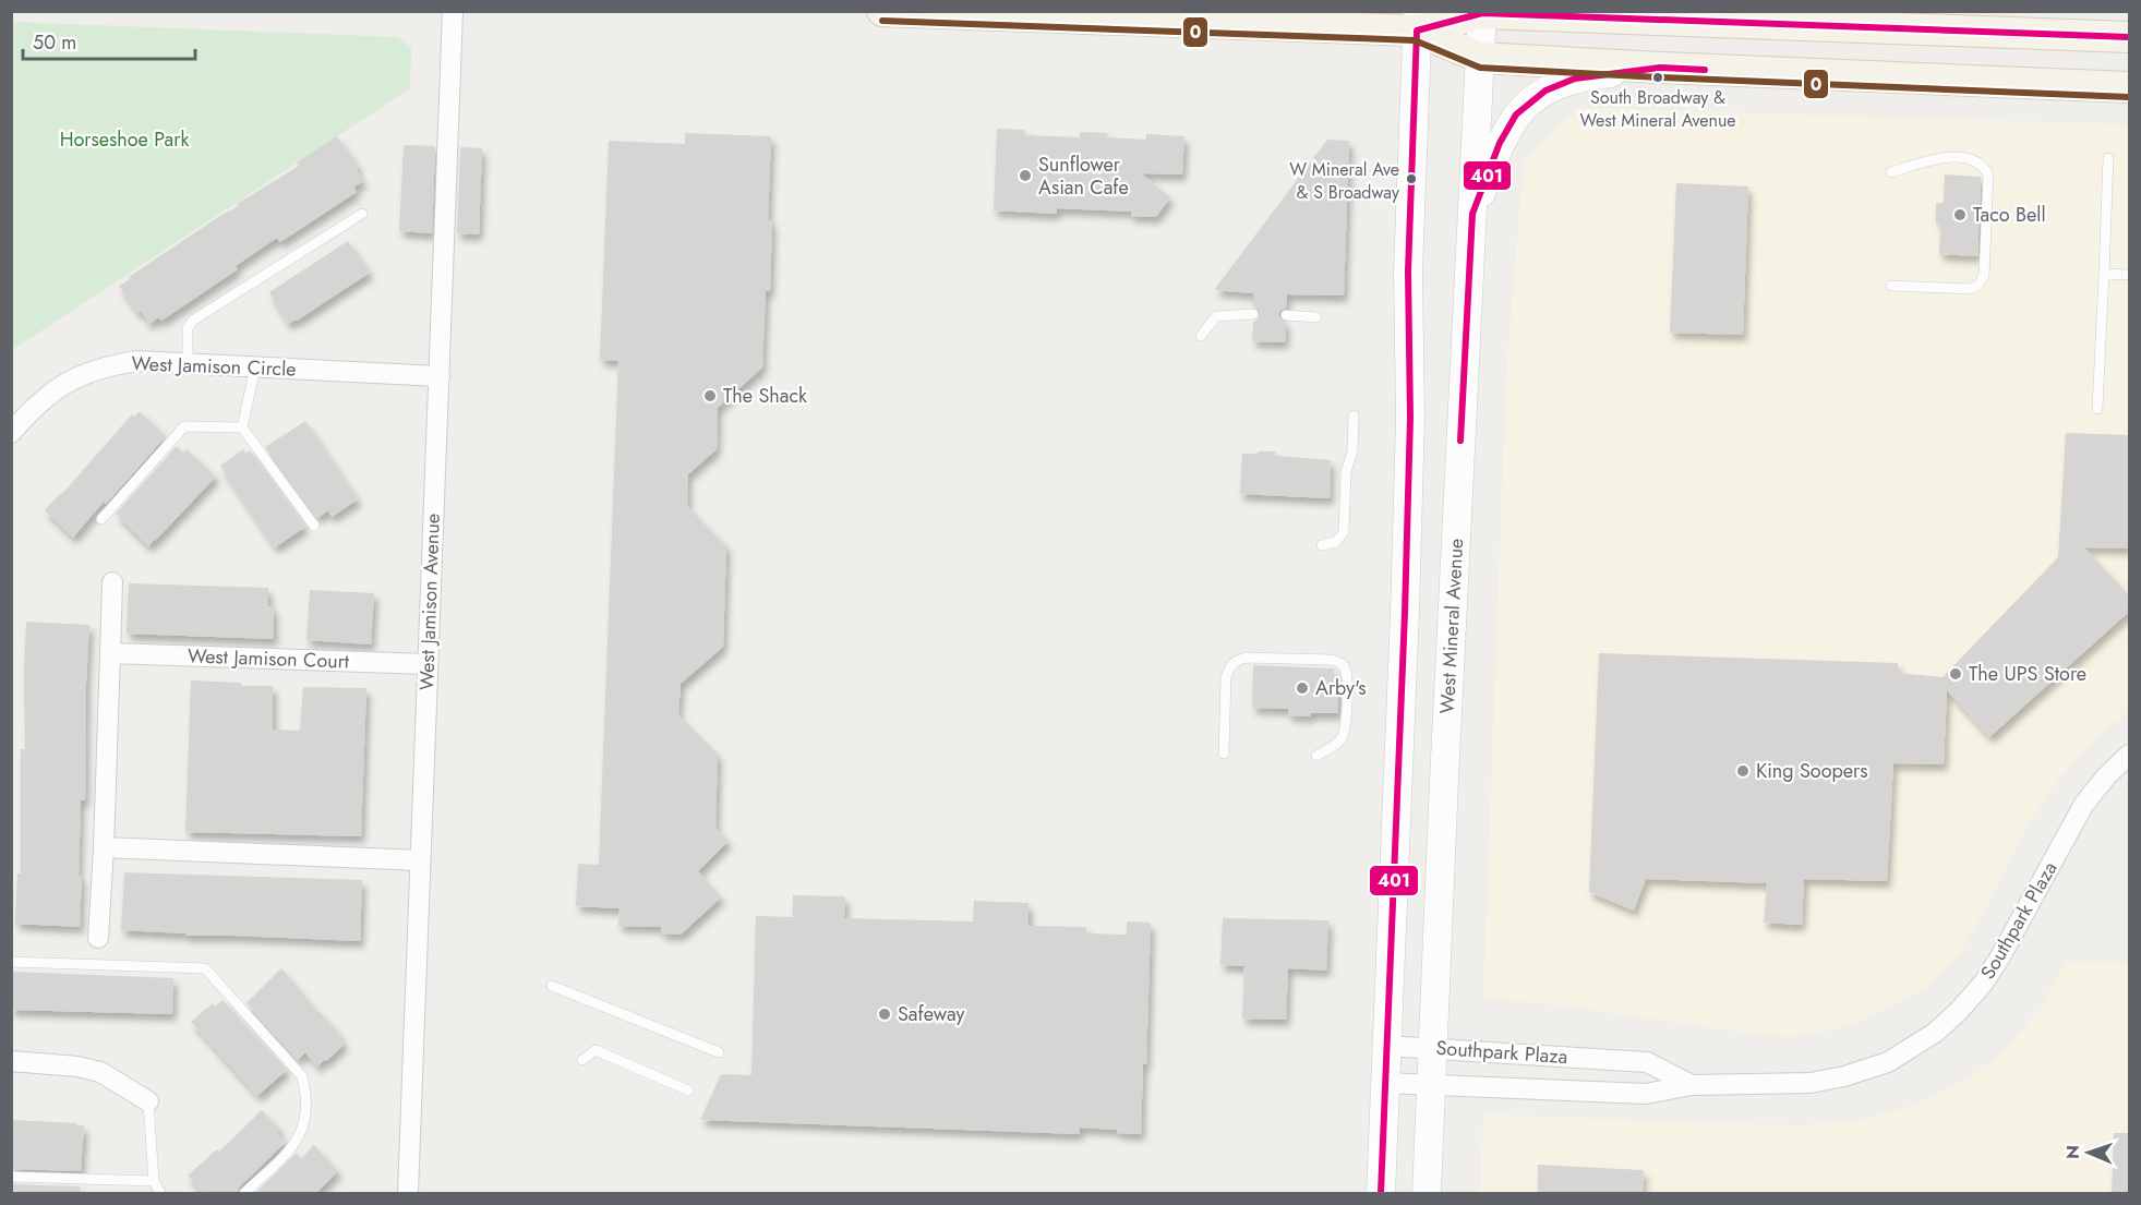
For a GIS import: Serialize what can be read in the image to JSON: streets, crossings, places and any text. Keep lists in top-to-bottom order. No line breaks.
{"streets":{"main road":["West Mineral Avenue"],"street":["West Jamison Circle","West Jamison Avenue","West Jamison Court","Southpark Plaza"]},"crossings":[["West Jamison Circle","West Jamison Avenue"],["West Jamison Avenue","West Jamison Court"],["West Mineral Avenue","Southpark Plaza"]],"parks":["Horseshoe Park"],"places":["South Broadway & West Mineral Avenue","Sunflower Asian Cafe","W Mineral Ave & S Broadway","Taco Bell","The Shack","The UPS Store","Arby's","King Soopers","Safeway"],"lines":["transit line 401","transit line 0"],"scale_bar":"50 m","north":"left"}
